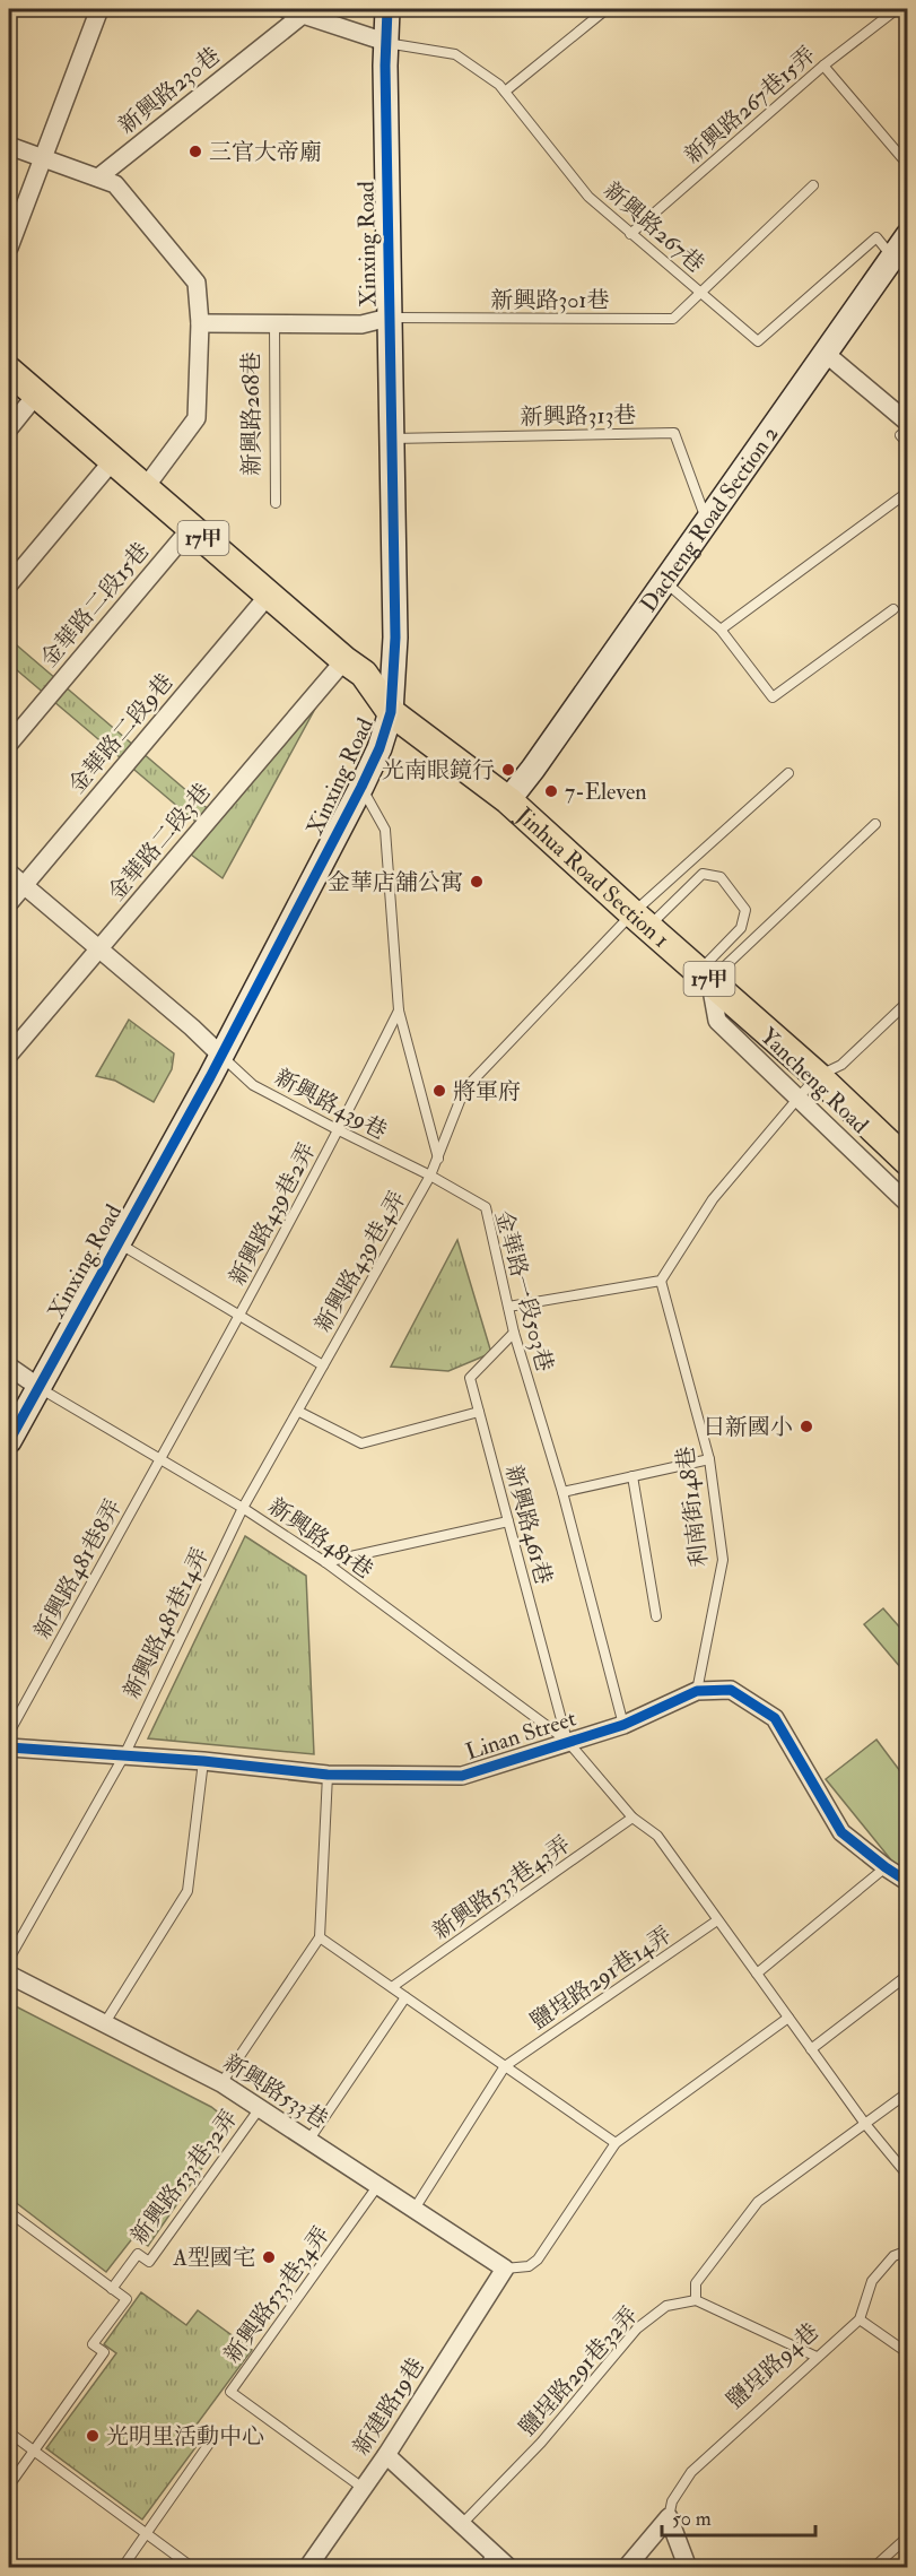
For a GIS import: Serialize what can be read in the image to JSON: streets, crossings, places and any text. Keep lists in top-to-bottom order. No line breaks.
{"streets":{"main road":["17甲","Jinhua Road Section 1"],"street":["新興路230巷","Xinxing Road","新興路268巷","Dacheng Road Section 2","金華路二段15巷","金華路二段9巷","金華路二段3巷","Yancheng Road","Linan Street","新興路533巷","鹽埕路94巷","新建路19巷"],"lane":["新興路267巷15弄","新興路267巷","新興路301巷","新興路313巷","新興路439巷","新興路439巷2弄","新興路439巷4弄","金華路一段503巷","利南街148巷","新興路461巷","新興路481巷","新興路481巷8弄","新興路481巷14弄","新興路533巷43弄","鹽埕路291巷14弄","新興路533巷32弄","新興路533巷34弄","鹽埕路291巷32弄"]},"crossings":[["新興路230巷","新興路267巷"],["新興路230巷","Xinxing Road"],["新興路267巷15弄","新興路267巷"],["新興路267巷","Xinxing Road"],["新興路267巷","新興路301巷"],["新興路267巷","Dacheng Road Section 2"],["Xinxing Road","新興路301巷"],["Xinxing Road","新興路268巷"],["Xinxing Road","新興路313巷"],["Xinxing Road","17甲"],["Xinxing Road","Jinhua Road Section 1"],["Xinxing Road","新興路439巷"],["Xinxing Road","新興路481巷"],["新興路301巷","新興路268巷"],["新興路313巷","Dacheng Road Section 2"],["Dacheng Road Section 2","Jinhua Road Section 1"],["17甲","金華路二段15巷"],["17甲","金華路二段9巷"],["17甲","金華路二段3巷"],["17甲","Jinhua Road Section 1"],["Jinhua Road Section 1","Yancheng Road"],["新興路439巷","新興路439巷2弄"],["新興路439巷","新興路439巷4弄"],["新興路439巷","金華路一段503巷"],["新興路439巷2弄","新興路481巷"],["新興路439巷2弄","新興路481巷8弄"],["新興路439巷4弄","金華路一段503巷"],["新興路439巷4弄","新興路481巷14弄"],["金華路一段503巷","新興路461巷"],["金華路一段503巷","Linan Street"],["利南街148巷","Linan Street"],["新興路461巷","新興路481巷"],["新興路461巷","Linan Street"],["新興路481巷","新興路481巷8弄"],["新興路481巷","新興路481巷14弄"],["新興路481巷","Linan Street"],["新興路481巷14弄","Linan Street"],["新興路533巷","新興路533巷32弄"],["新興路533巷","新興路533巷34弄"],["新興路533巷","新建路19巷"],["新興路533巷34弄","新建路19巷"]],"places":["三官大帝廟","光南眼鏡行","7-Eleven","金華店舖公寓","將軍府","日新國小","A型國宅","光明里活動中心"],"scale_bar":"50 m"}
